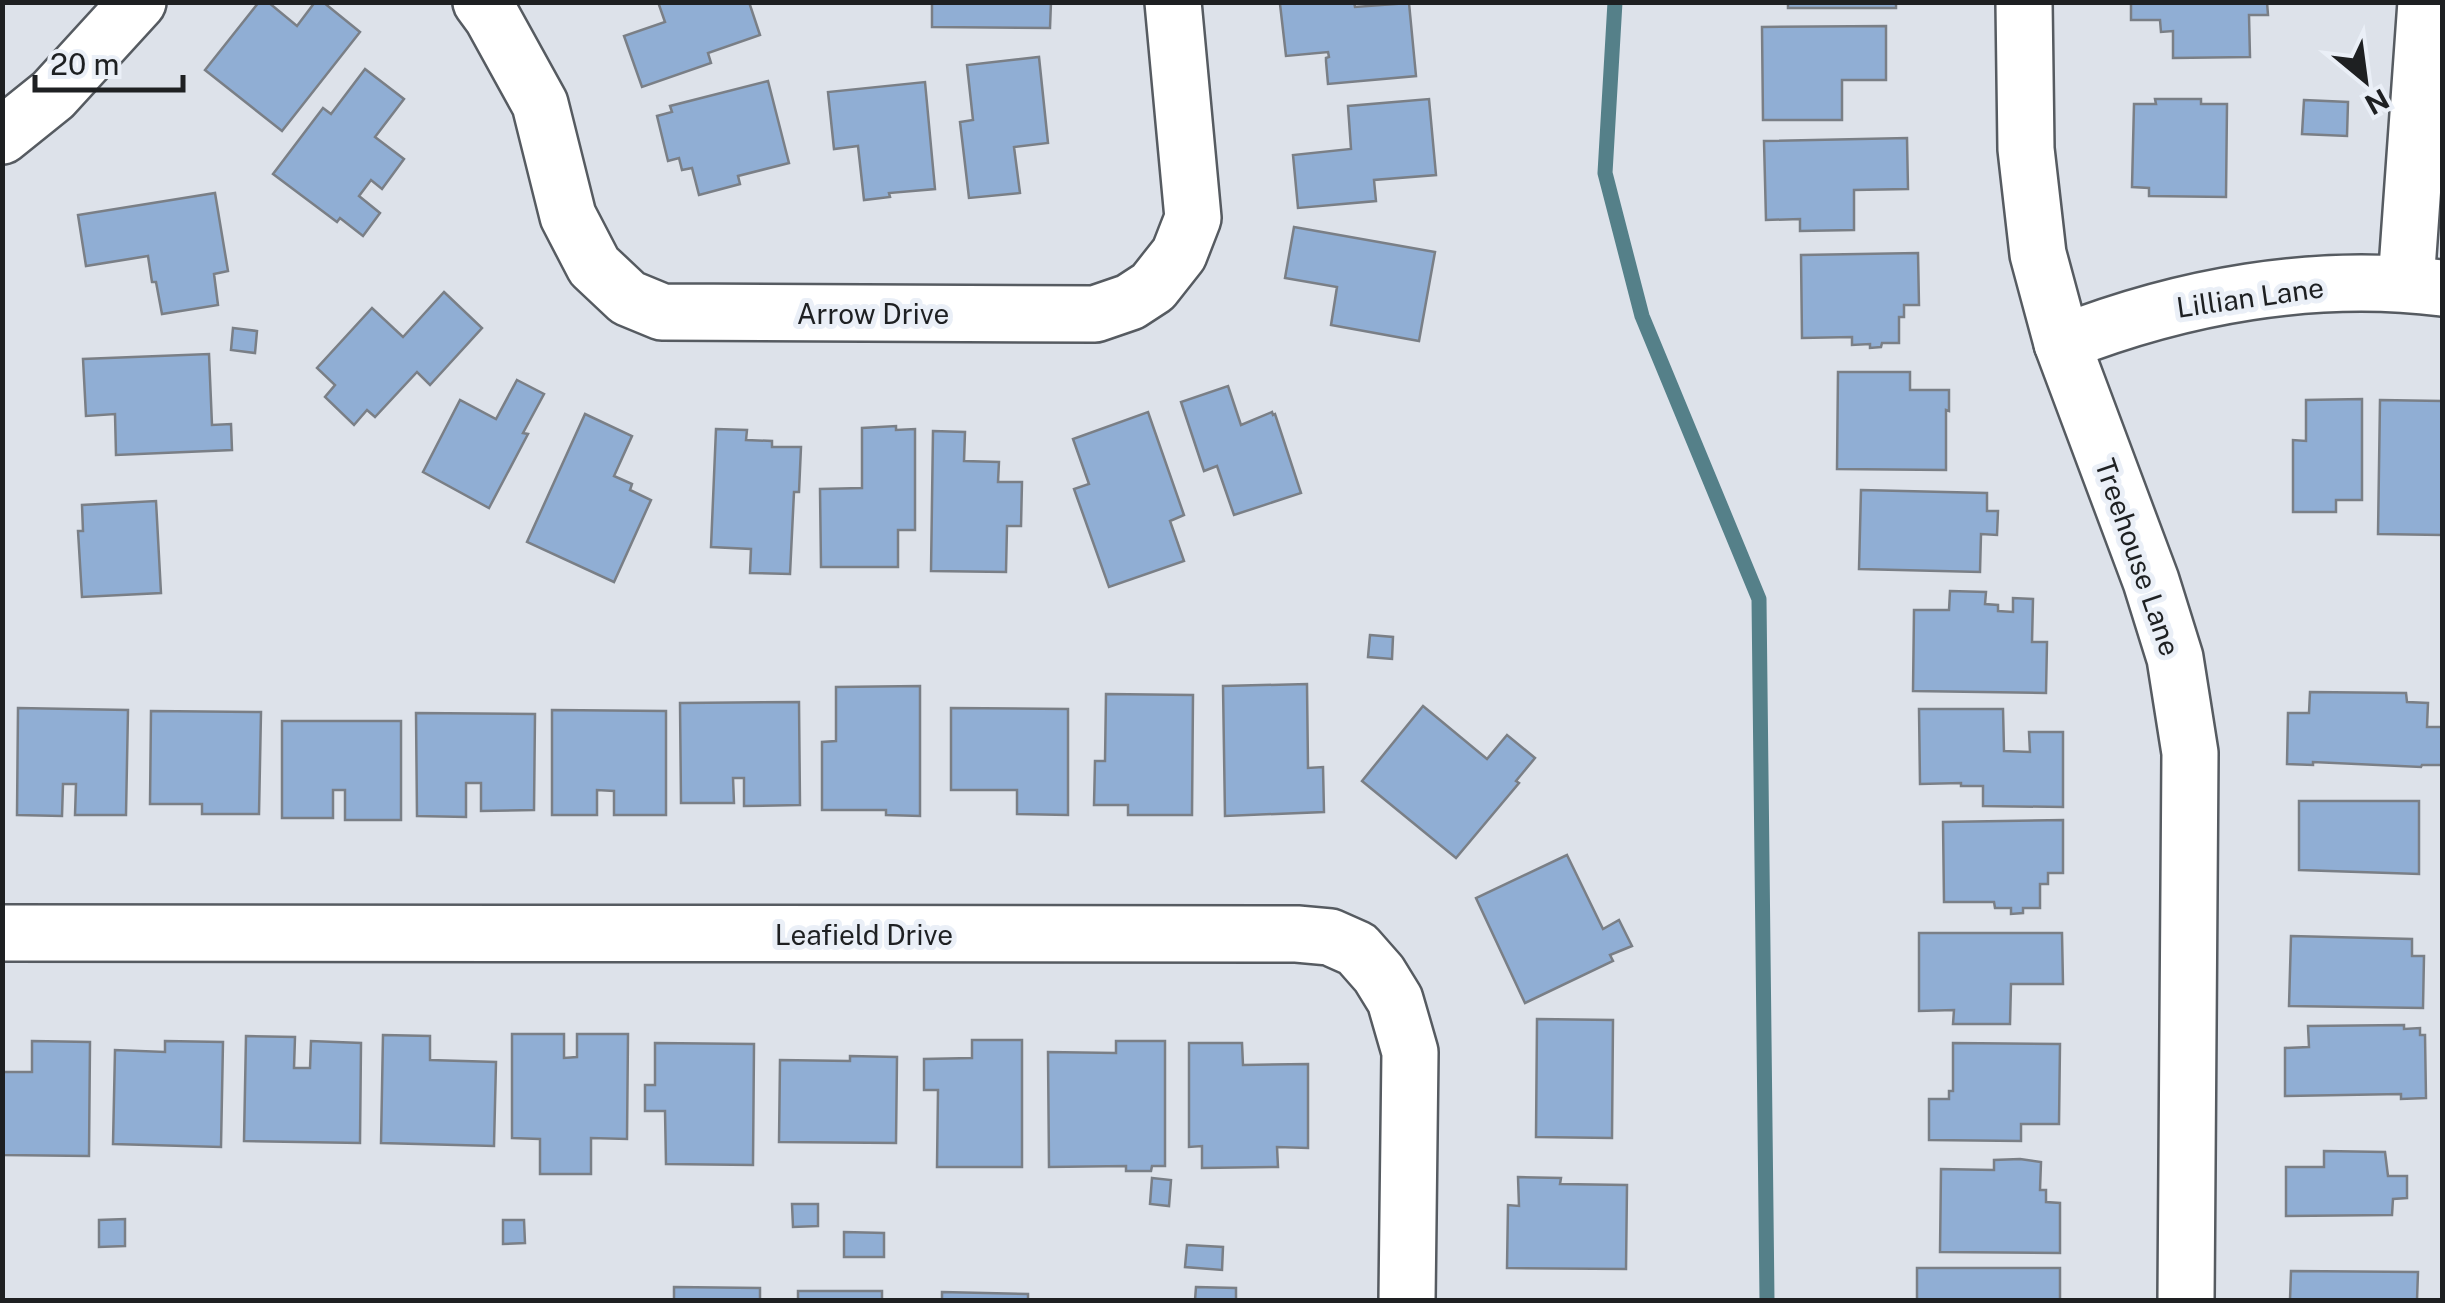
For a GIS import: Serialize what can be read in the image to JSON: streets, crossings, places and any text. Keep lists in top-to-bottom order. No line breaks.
{"streets":{"street":["Lillian Lane","Arrow Drive","Treehouse Lane","Leafield Drive"]},"crossings":[["Lillian Lane","Treehouse Lane"]],"scale_bar":"20 m","north":"bottom right"}
